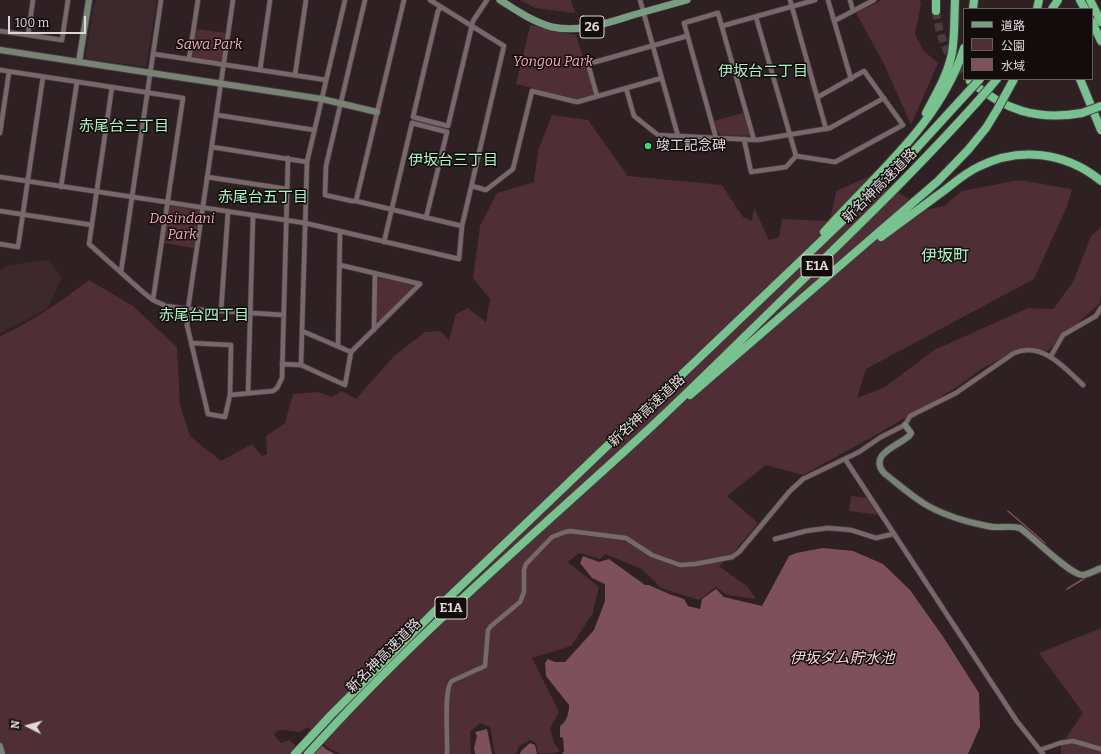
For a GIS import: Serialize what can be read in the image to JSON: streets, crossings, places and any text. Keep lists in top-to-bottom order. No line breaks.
{"streets":{"highway":["新名神高速道路","E1A"],"main road":["26"]},"districts":["伊坂台二丁目","赤尾台三丁目","伊坂台三丁目","赤尾台五丁目","伊坂町","赤尾台四丁目"],"water":["伊坂ダム貯水池"],"parks":["Sawa Park","Yongou Park","Dosindani Park"],"places":["竣工記念碑"],"legend":["道路","公園","水域"],"scale_bar":"100 m","north":"left"}
